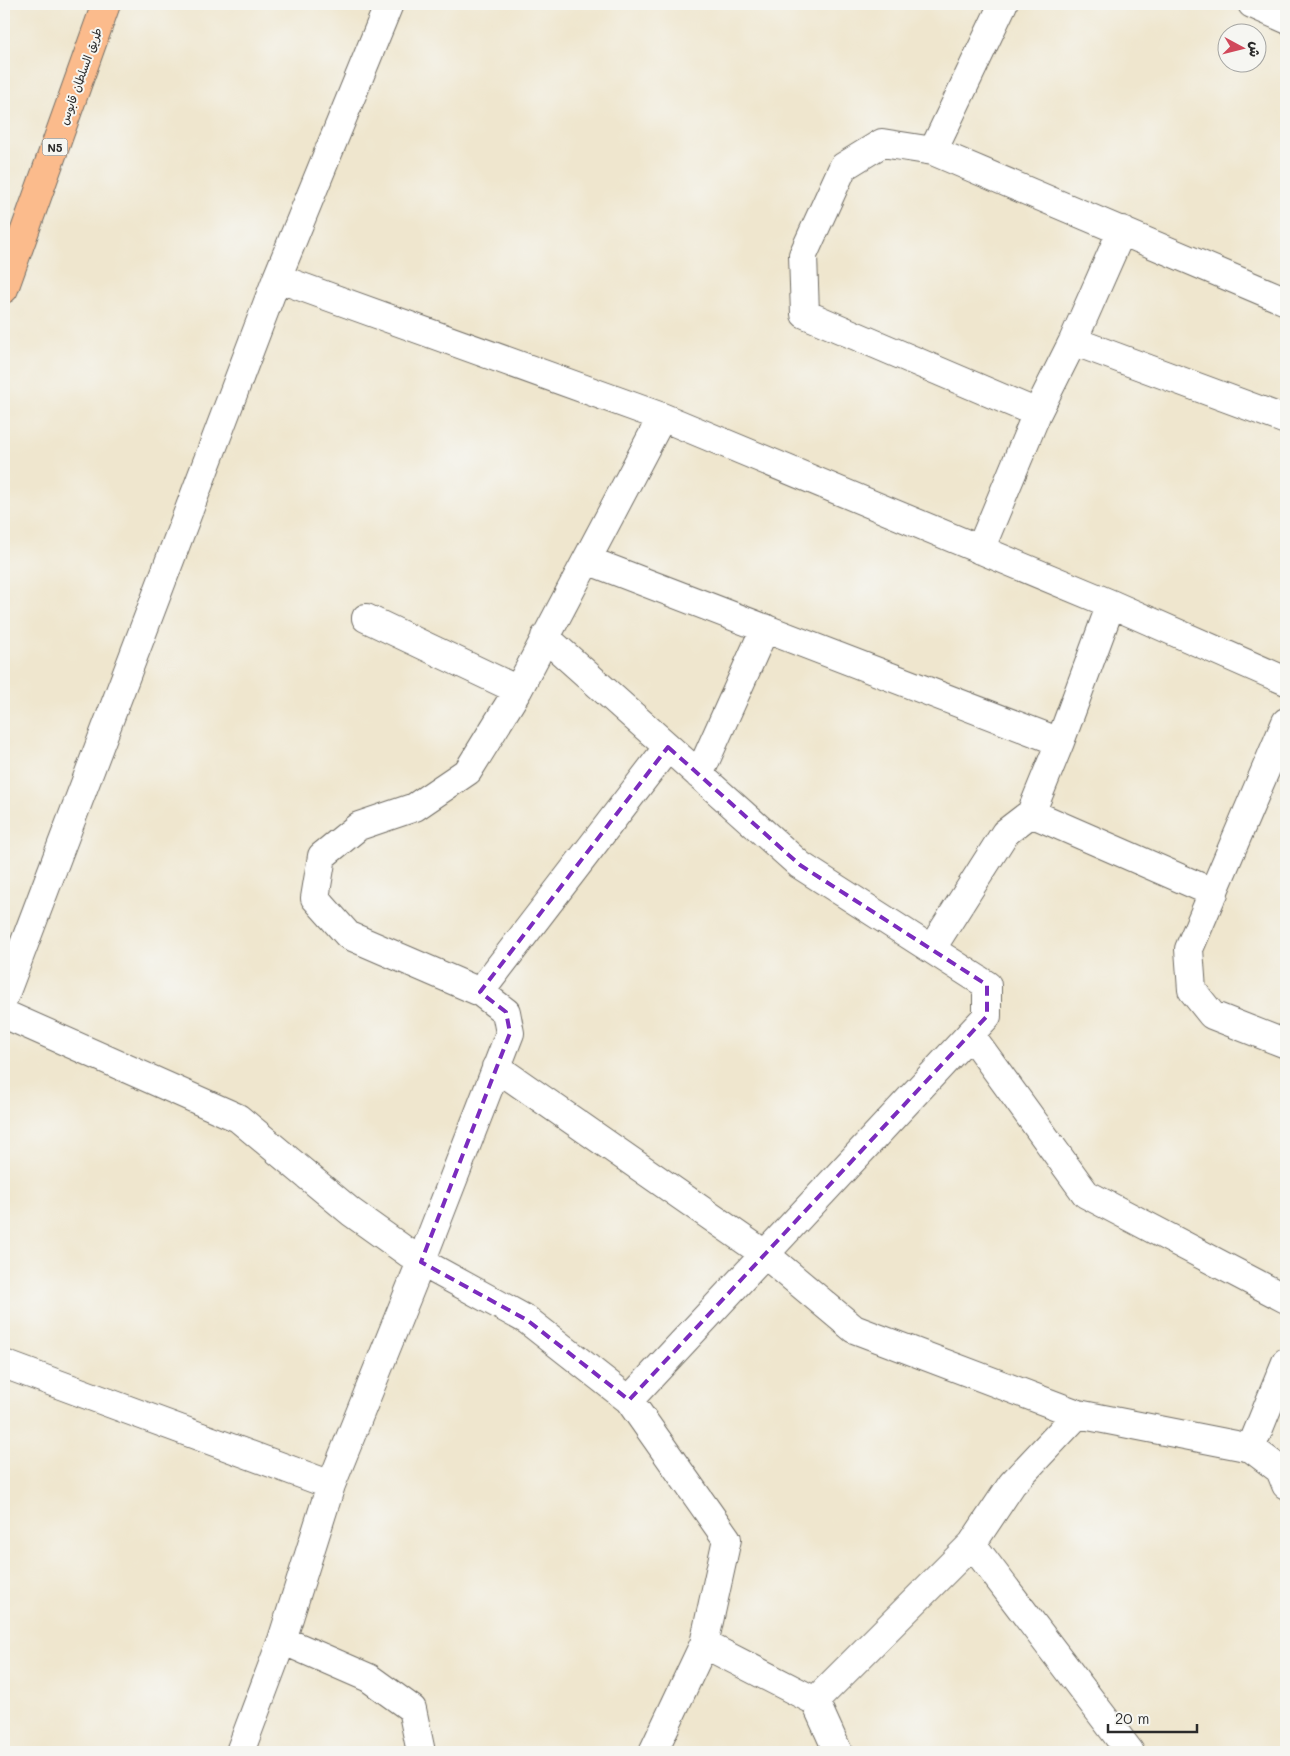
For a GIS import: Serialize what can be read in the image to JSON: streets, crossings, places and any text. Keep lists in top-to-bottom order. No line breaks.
{"streets":{"highway":["طريق السلطان قابوس","N5"]},"scale_bar":"20 m","north":"right"}
